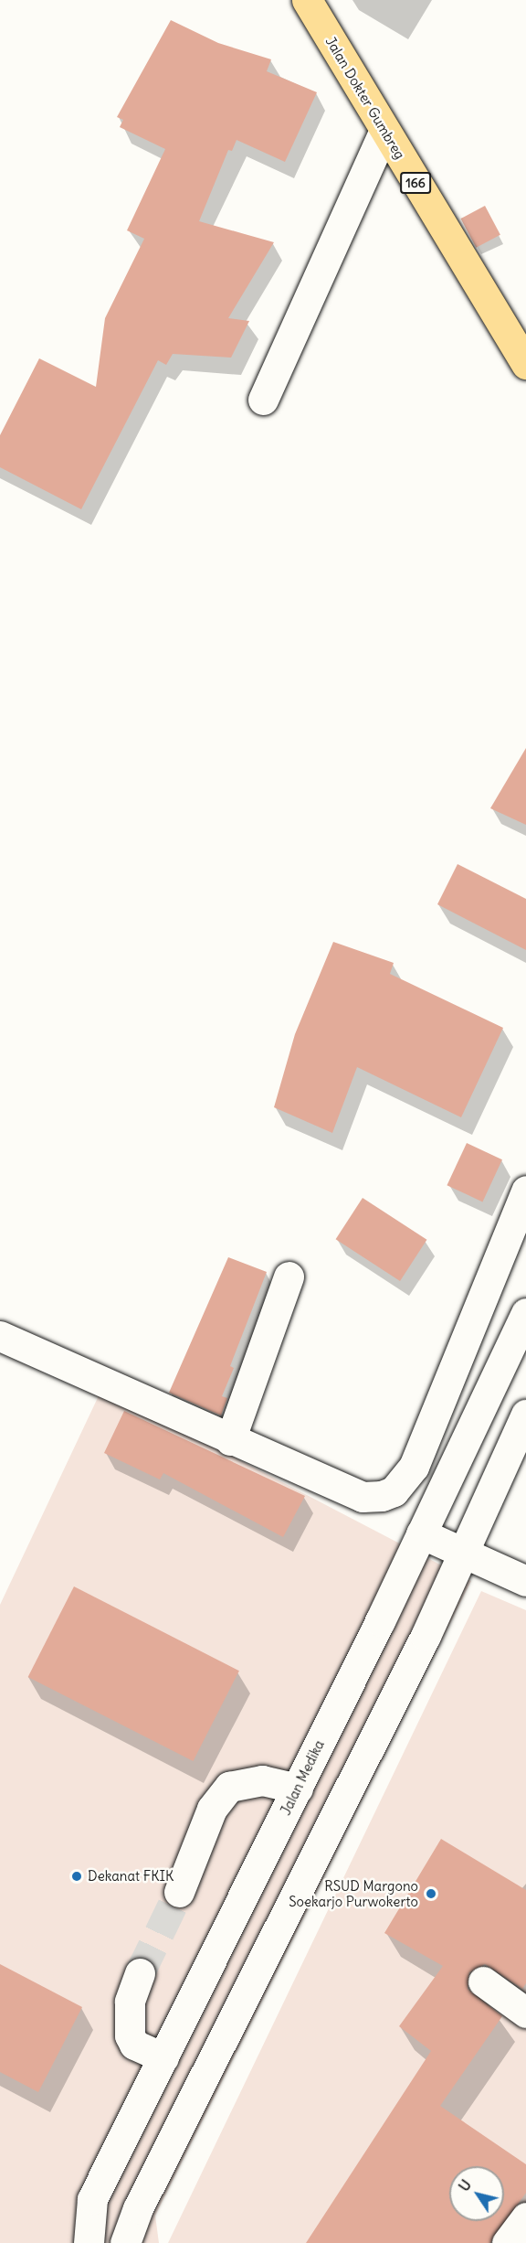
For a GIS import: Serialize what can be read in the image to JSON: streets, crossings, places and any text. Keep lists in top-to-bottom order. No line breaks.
{"streets":{"main road":["Jalan Dokter Gumbreg","166"],"street":["Jalan Medika"]},"places":["Dekanat FKIK","RSUD Margono Soekarjo Purwokerto"],"north":"top left"}
